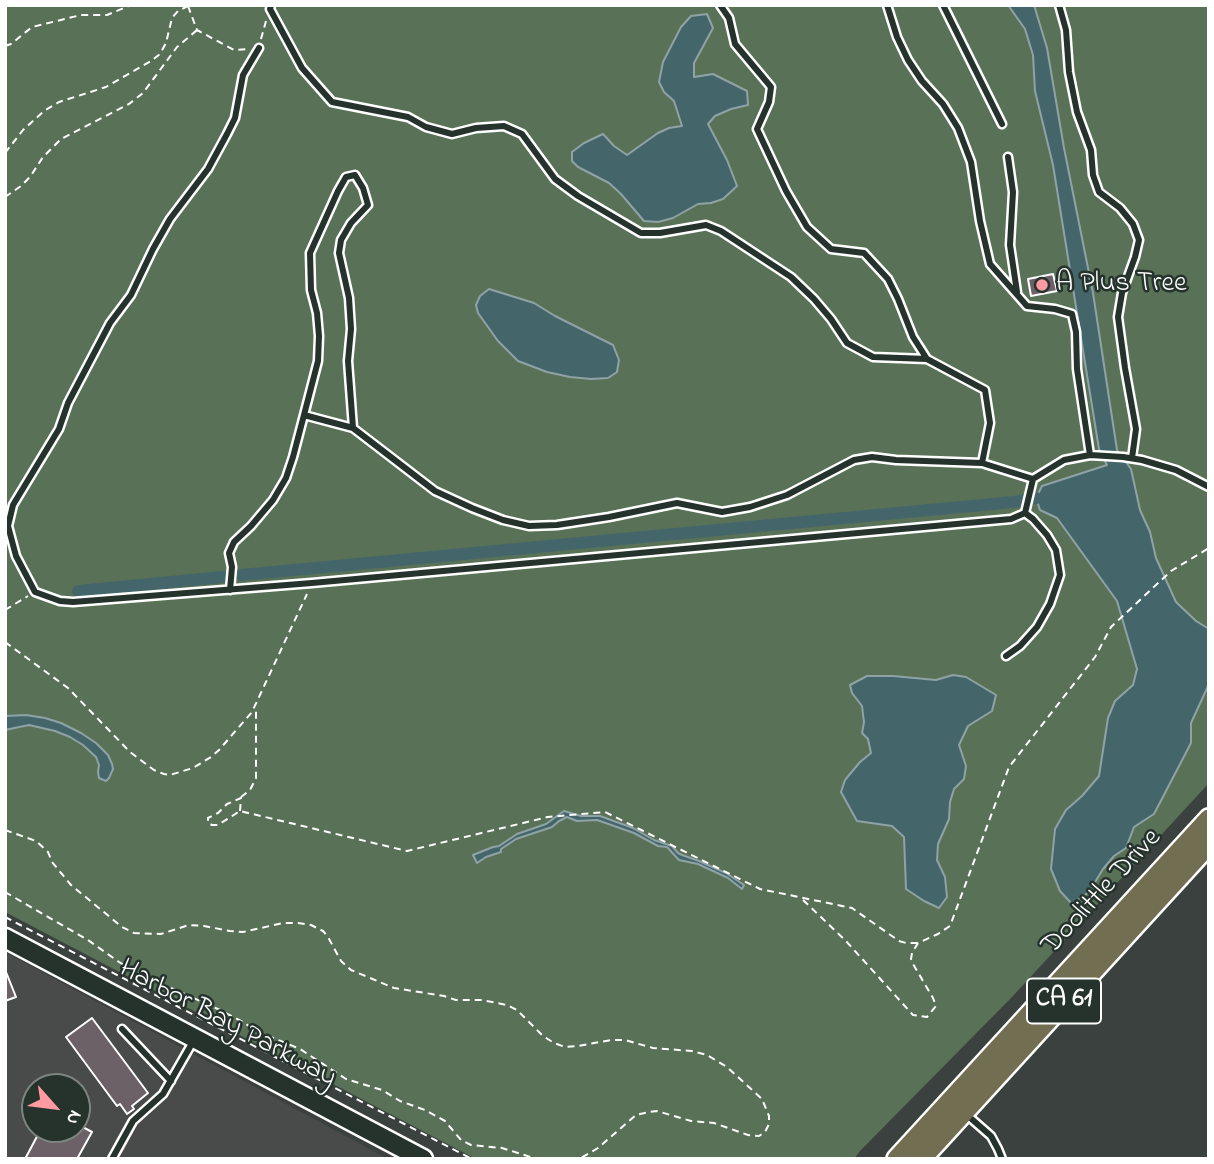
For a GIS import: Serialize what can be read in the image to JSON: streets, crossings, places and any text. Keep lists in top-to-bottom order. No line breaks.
{"streets":{"main road":["Doolittle Drive","CA 61","Harbor Bay Parkway"]},"places":["A Plus Tree"],"north":"bottom right"}
